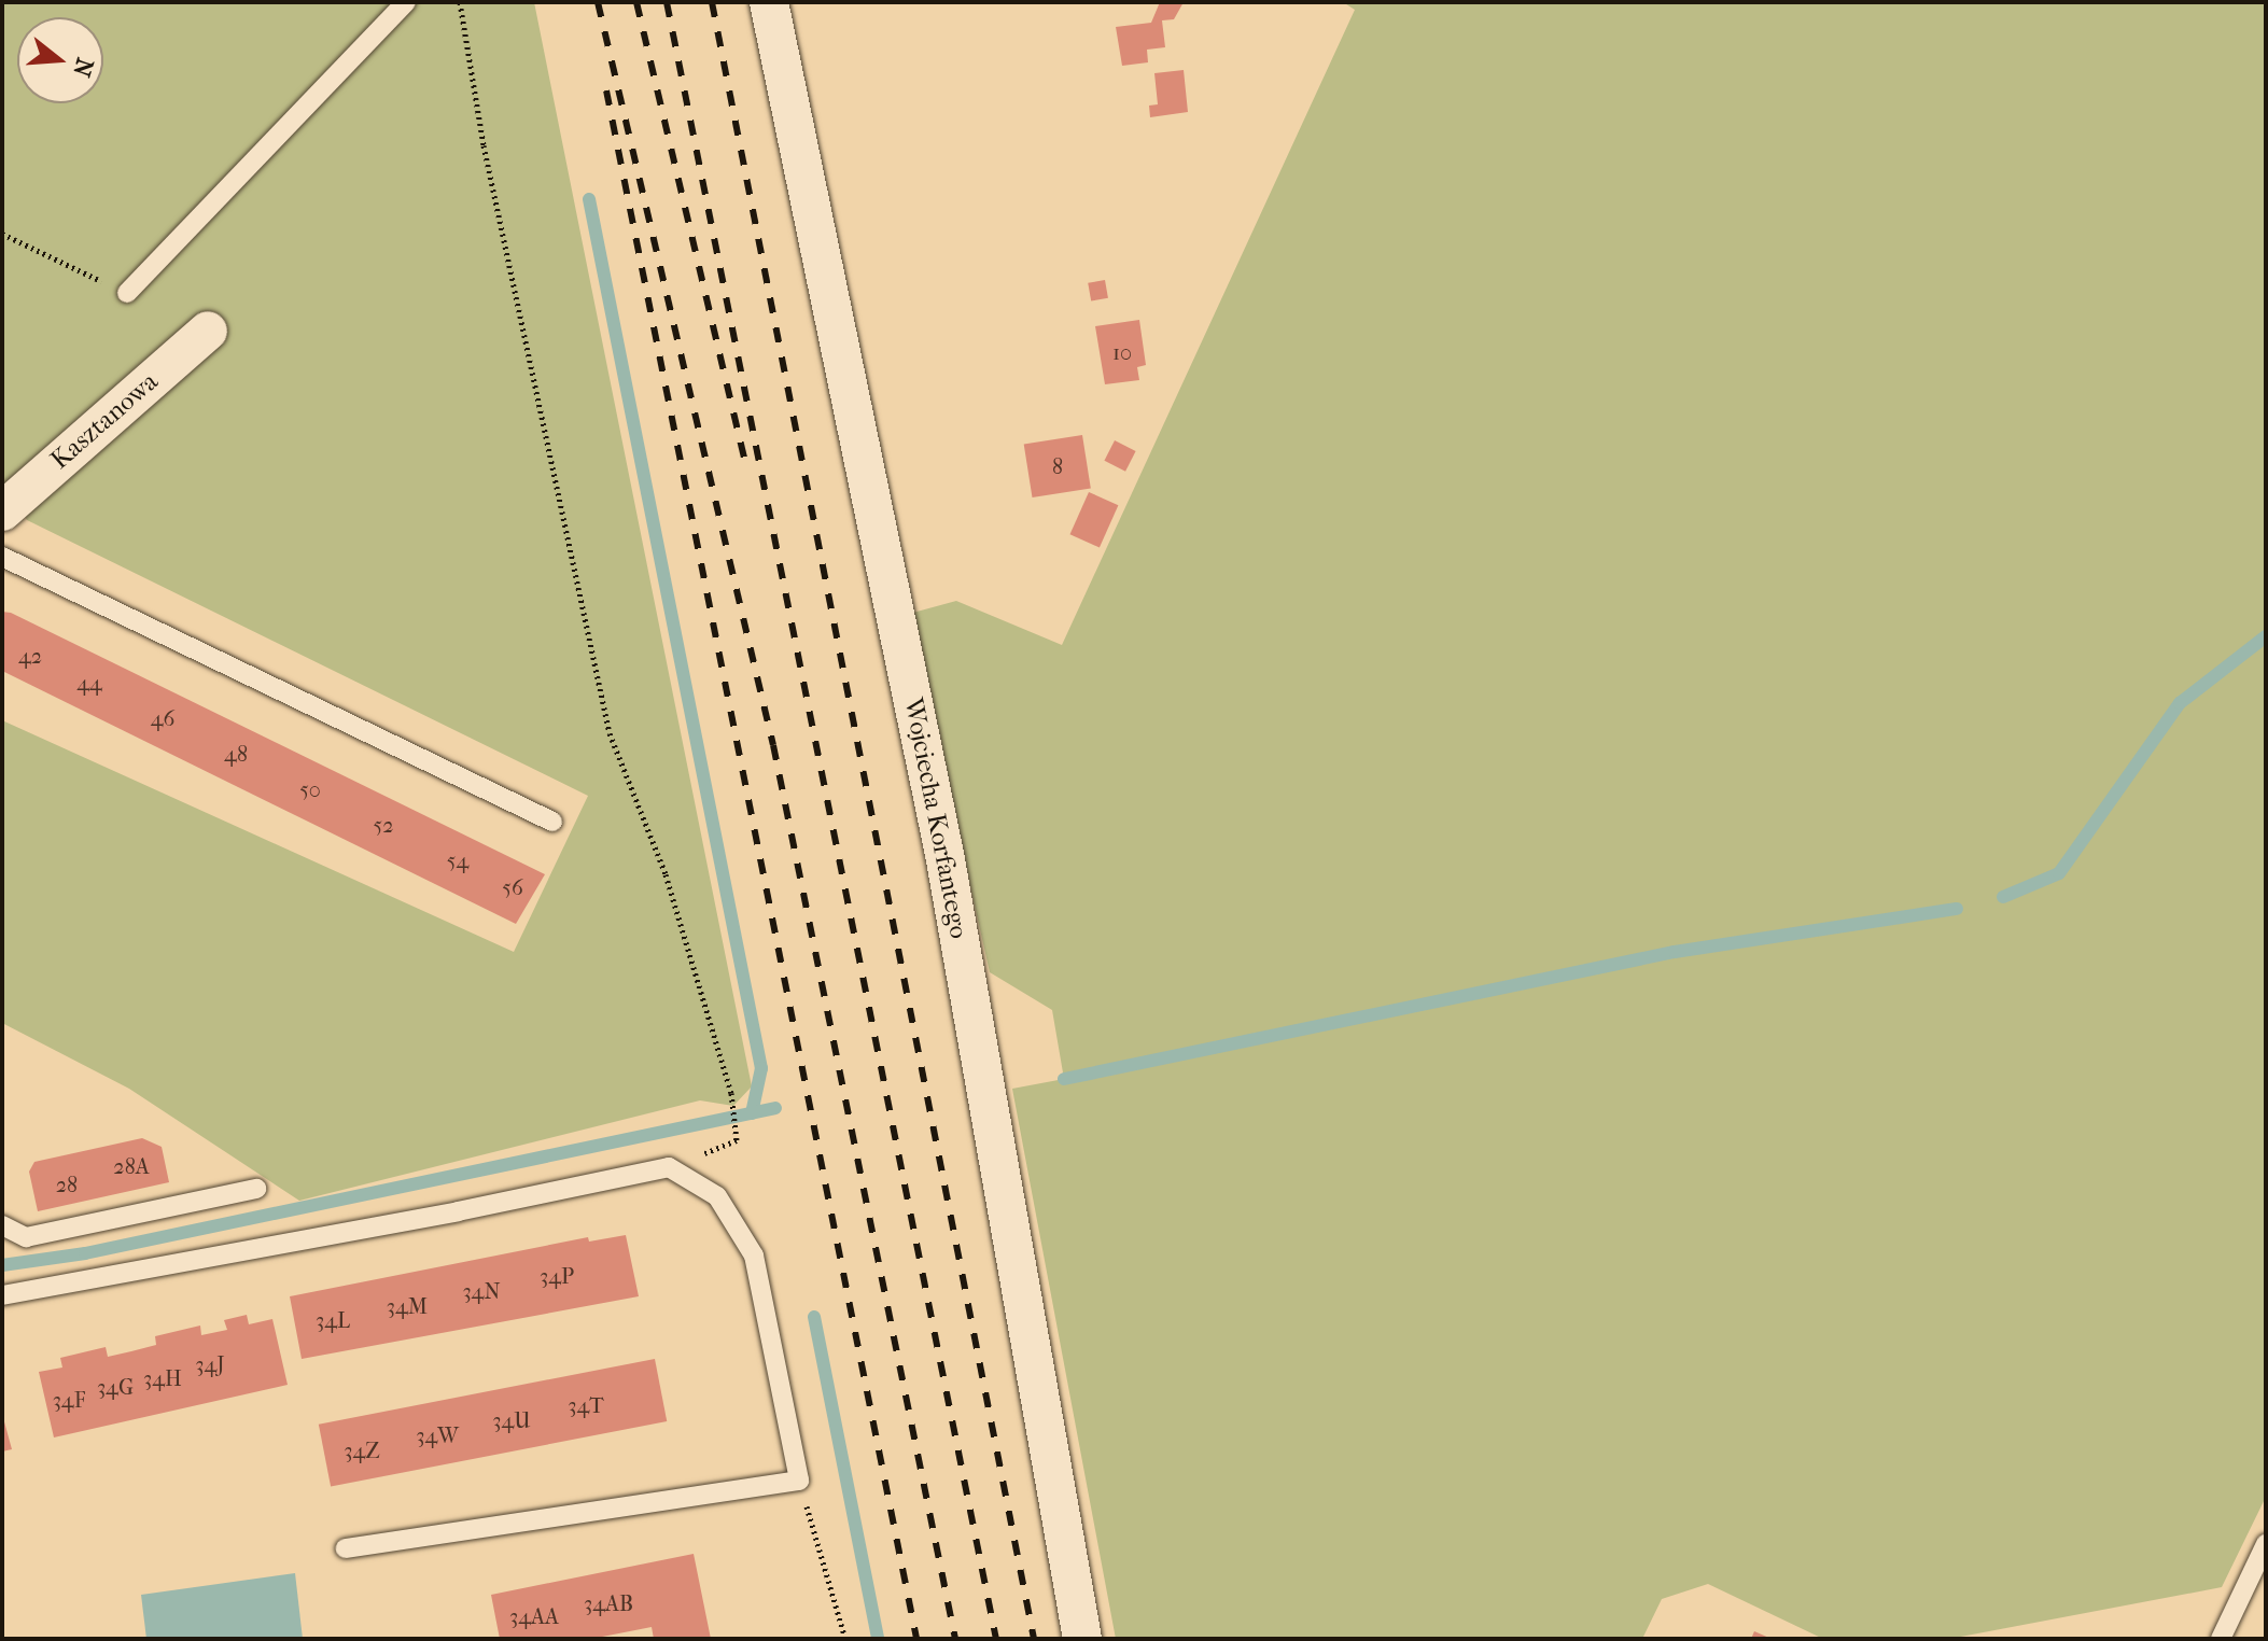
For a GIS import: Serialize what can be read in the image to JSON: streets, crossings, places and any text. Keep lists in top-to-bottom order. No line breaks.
{"streets":{"street":["Kasztanowa","Wojciecha Korfantego"]},"house_numbers":["10","8","42","44","46","48","50","52","54","56","28A","28","34P","34N","34M","34L","34J","34H","34G","34F","34T","34U","34W","34Z","34AB","34AA"],"north":"right"}
